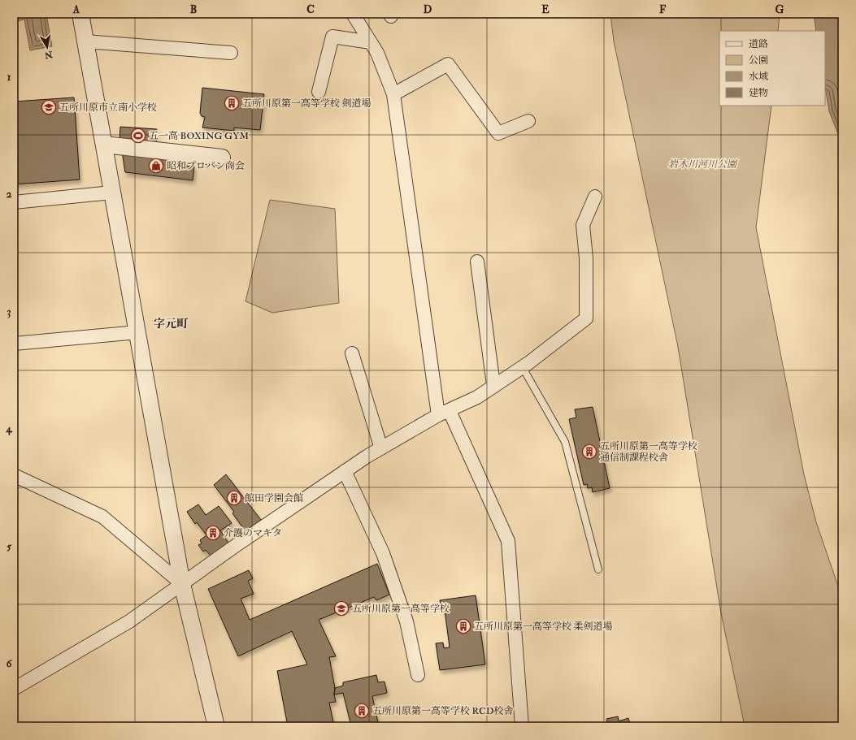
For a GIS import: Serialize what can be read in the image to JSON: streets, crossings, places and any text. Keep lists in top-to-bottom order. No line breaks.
{"districts":["字元町"],"parks":["岩木川河川公園"],"places":{"building":["五所川原第一高等学校 剣道場","五所川原第一高等学校 通信制課程校舎","館田学園会館","介護のマキタ","五所川原第一高等学校 柔剣道場","五所川原第一高等学校 RCD校舎"],"school or university":["五所川原市立南小学校","五所川原第一高等学校"],"sports":["五一高 BOXING GYM"],"shop":["昭和プロパン商会"]},"legend":["道路","公園","水域","建物"],"north":"bottom","grid":{"columns":["A","B","C","D","E","F","G"],"rows":["1","2","3","4","5","6"]}}
